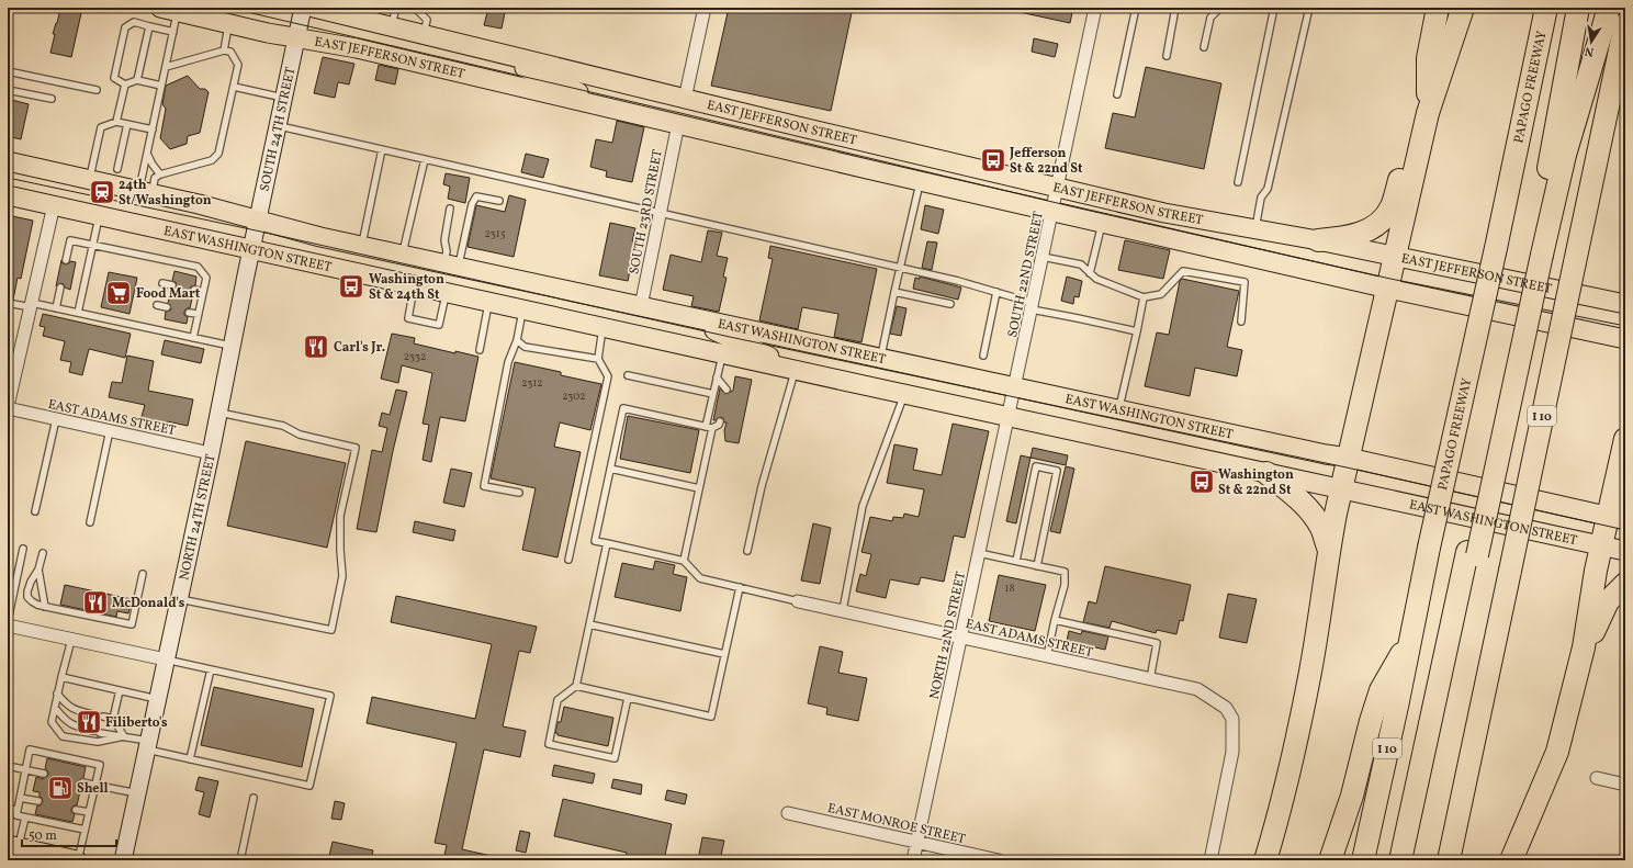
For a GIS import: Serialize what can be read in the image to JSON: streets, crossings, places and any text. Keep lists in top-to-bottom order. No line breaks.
{"streets":{"highway":["PAPAGO FREEWAY","I 10"],"main road":["EAST JEFFERSON STREET","SOUTH 24TH STREET","EAST WASHINGTON STREET","NORTH 24TH STREET"],"street":["SOUTH 23RD STREET","SOUTH 22ND STREET","EAST ADAMS STREET","NORTH 22ND STREET","EAST MONROE STREET"]},"crossings":[["EAST JEFFERSON STREET","SOUTH 24TH STREET"],["EAST JEFFERSON STREET","SOUTH 23RD STREET"],["EAST JEFFERSON STREET","SOUTH 22ND STREET"],["SOUTH 24TH STREET","EAST WASHINGTON STREET"],["SOUTH 24TH STREET","NORTH 24TH STREET"],["SOUTH 23RD STREET","EAST WASHINGTON STREET"],["EAST WASHINGTON STREET","SOUTH 22ND STREET"],["EAST WASHINGTON STREET","NORTH 24TH STREET"],["EAST WASHINGTON STREET","NORTH 22ND STREET"],["SOUTH 22ND STREET","NORTH 22ND STREET"],["EAST ADAMS STREET","NORTH 24TH STREET"],["EAST ADAMS STREET","NORTH 22ND STREET"],["NORTH 22ND STREET","EAST MONROE STREET"]],"places":{"bus stop":["Jefferson St & 22nd St","Washington St & 24th St","Washington St & 22nd St"],"station":["24th St/Washington"],"supermarket":["Food Mart"],"restaurant":["Carl's Jr.","McDonald's","Filiberto's"],"fuel station":["Shell"]},"house_numbers":["2315","2332","2312","2302","18"],"scale_bar":"50 m","north":"bottom"}
